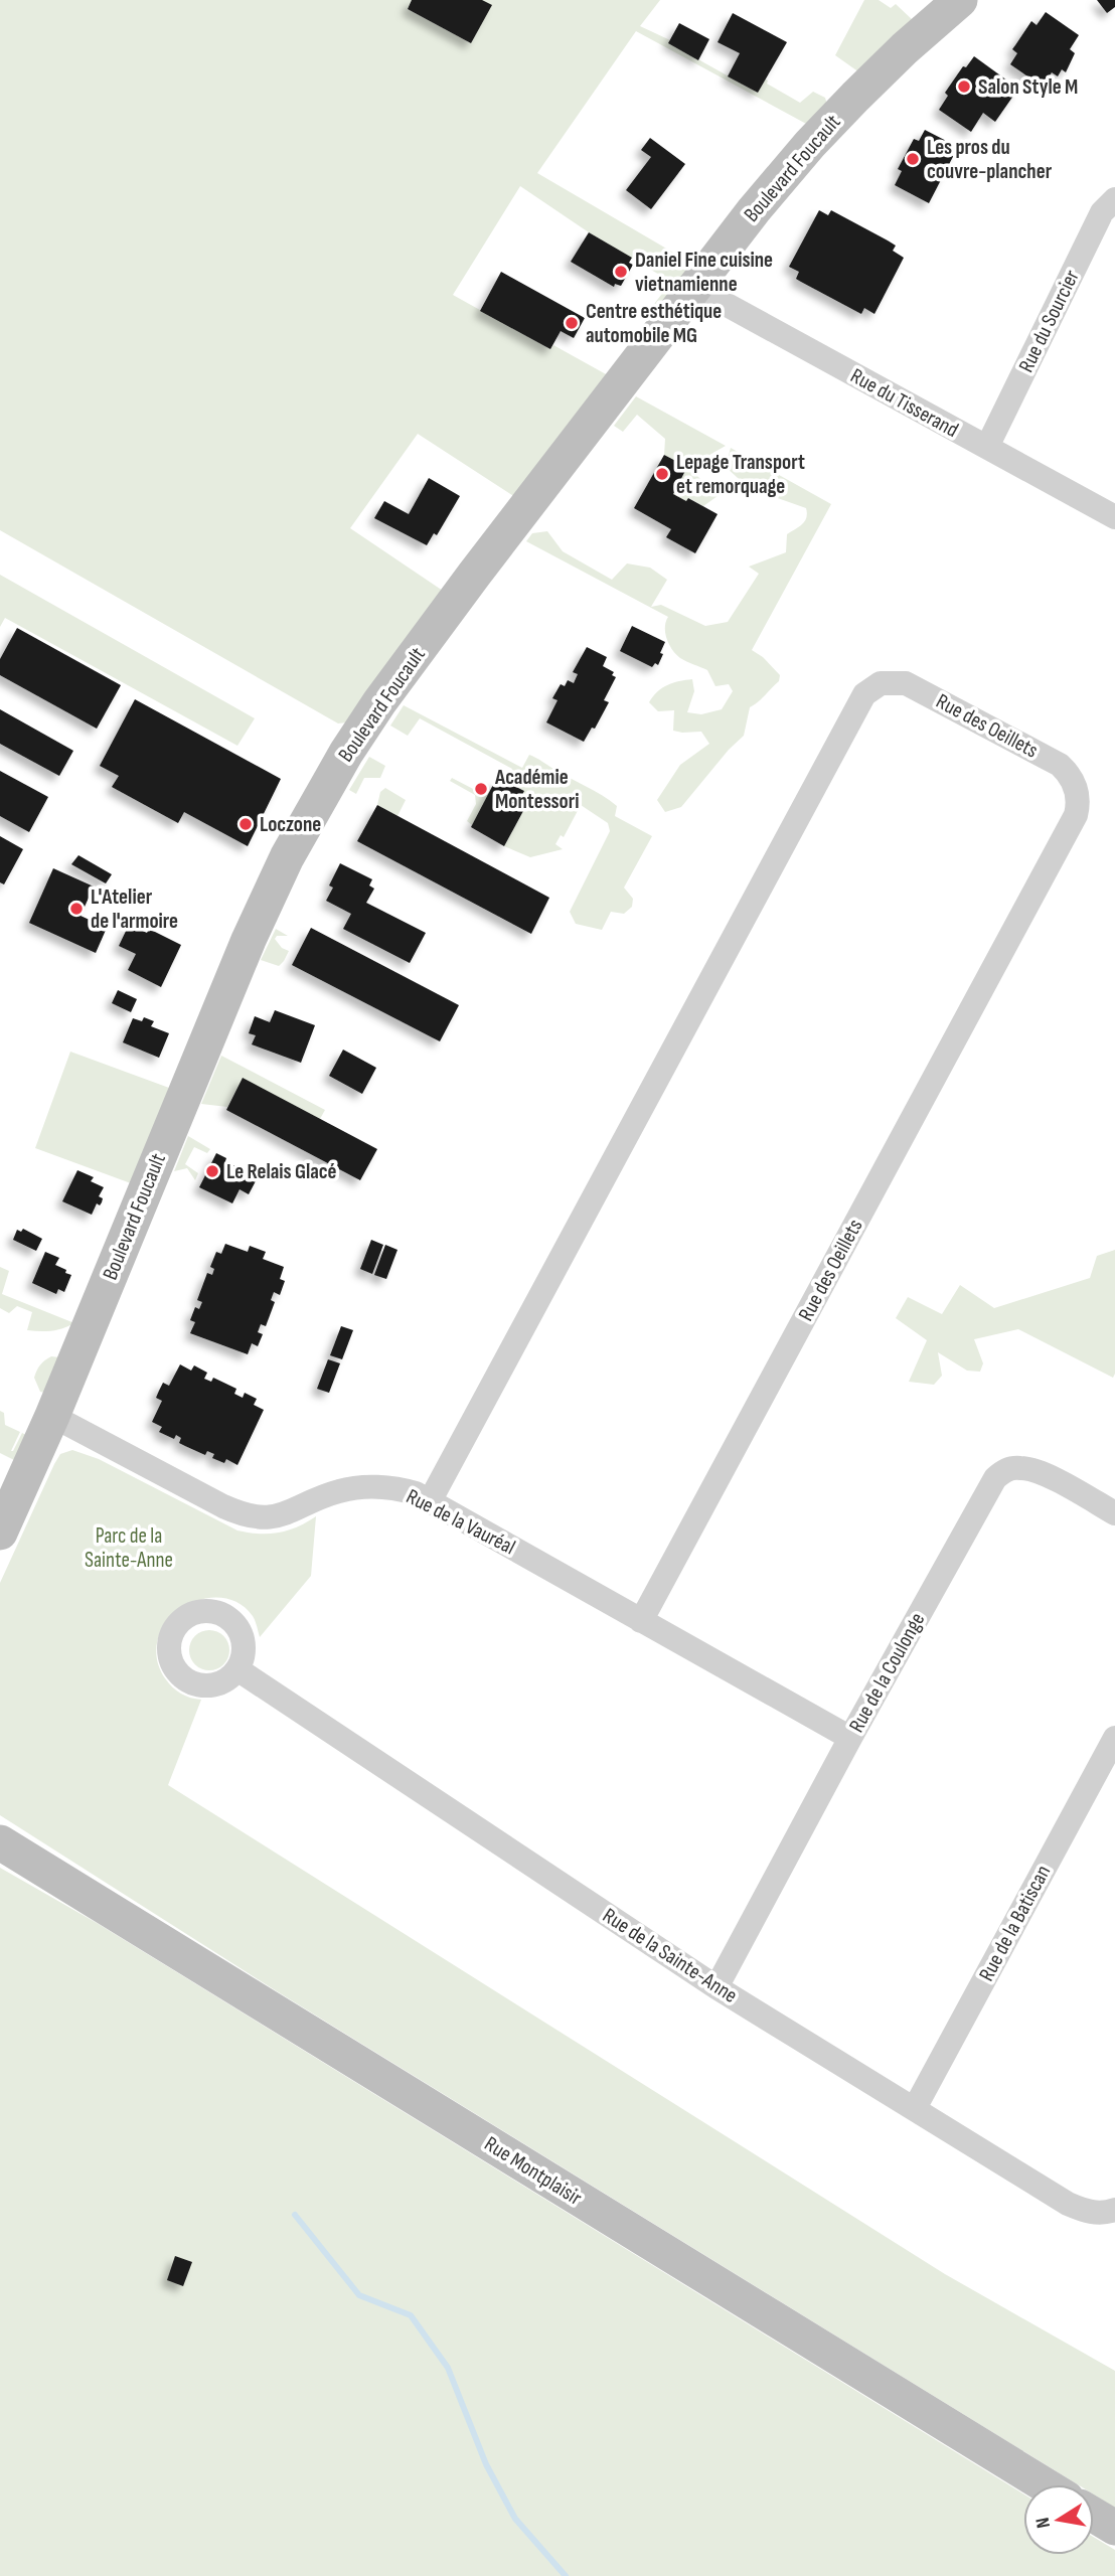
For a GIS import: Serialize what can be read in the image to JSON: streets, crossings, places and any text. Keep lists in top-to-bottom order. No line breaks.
{"streets":{"street":["Boulevard Foucault","Rue du Sourcier","Rue du Tisserand","Rue des Oeillets","Rue de la Vauréal","Rue de la Coulonge","Rue de la Batiscan","Rue de la Sainte-Anne","Rue Montplaisir"]},"crossings":[["Boulevard Foucault","Rue du Tisserand"],["Boulevard Foucault","Rue de la Vauréal"],["Rue du Sourcier","Rue du Tisserand"],["Rue des Oeillets","Rue de la Vauréal"],["Rue de la Vauréal","Rue de la Coulonge"],["Rue de la Coulonge","Rue de la Sainte-Anne"],["Rue de la Batiscan","Rue de la Sainte-Anne"]],"parks":["Parc de la Sainte-Anne"],"places":["Salon Style M","Les pros du couvre-plancher","Daniel Fine cuisine vietnamienne","Centre esthétique automobile MG","Lepage Transport et remorquage","Académie Montessori","Loczone","L'Atelier de l'armoire","Le Relais Glacé"],"north":"left"}
